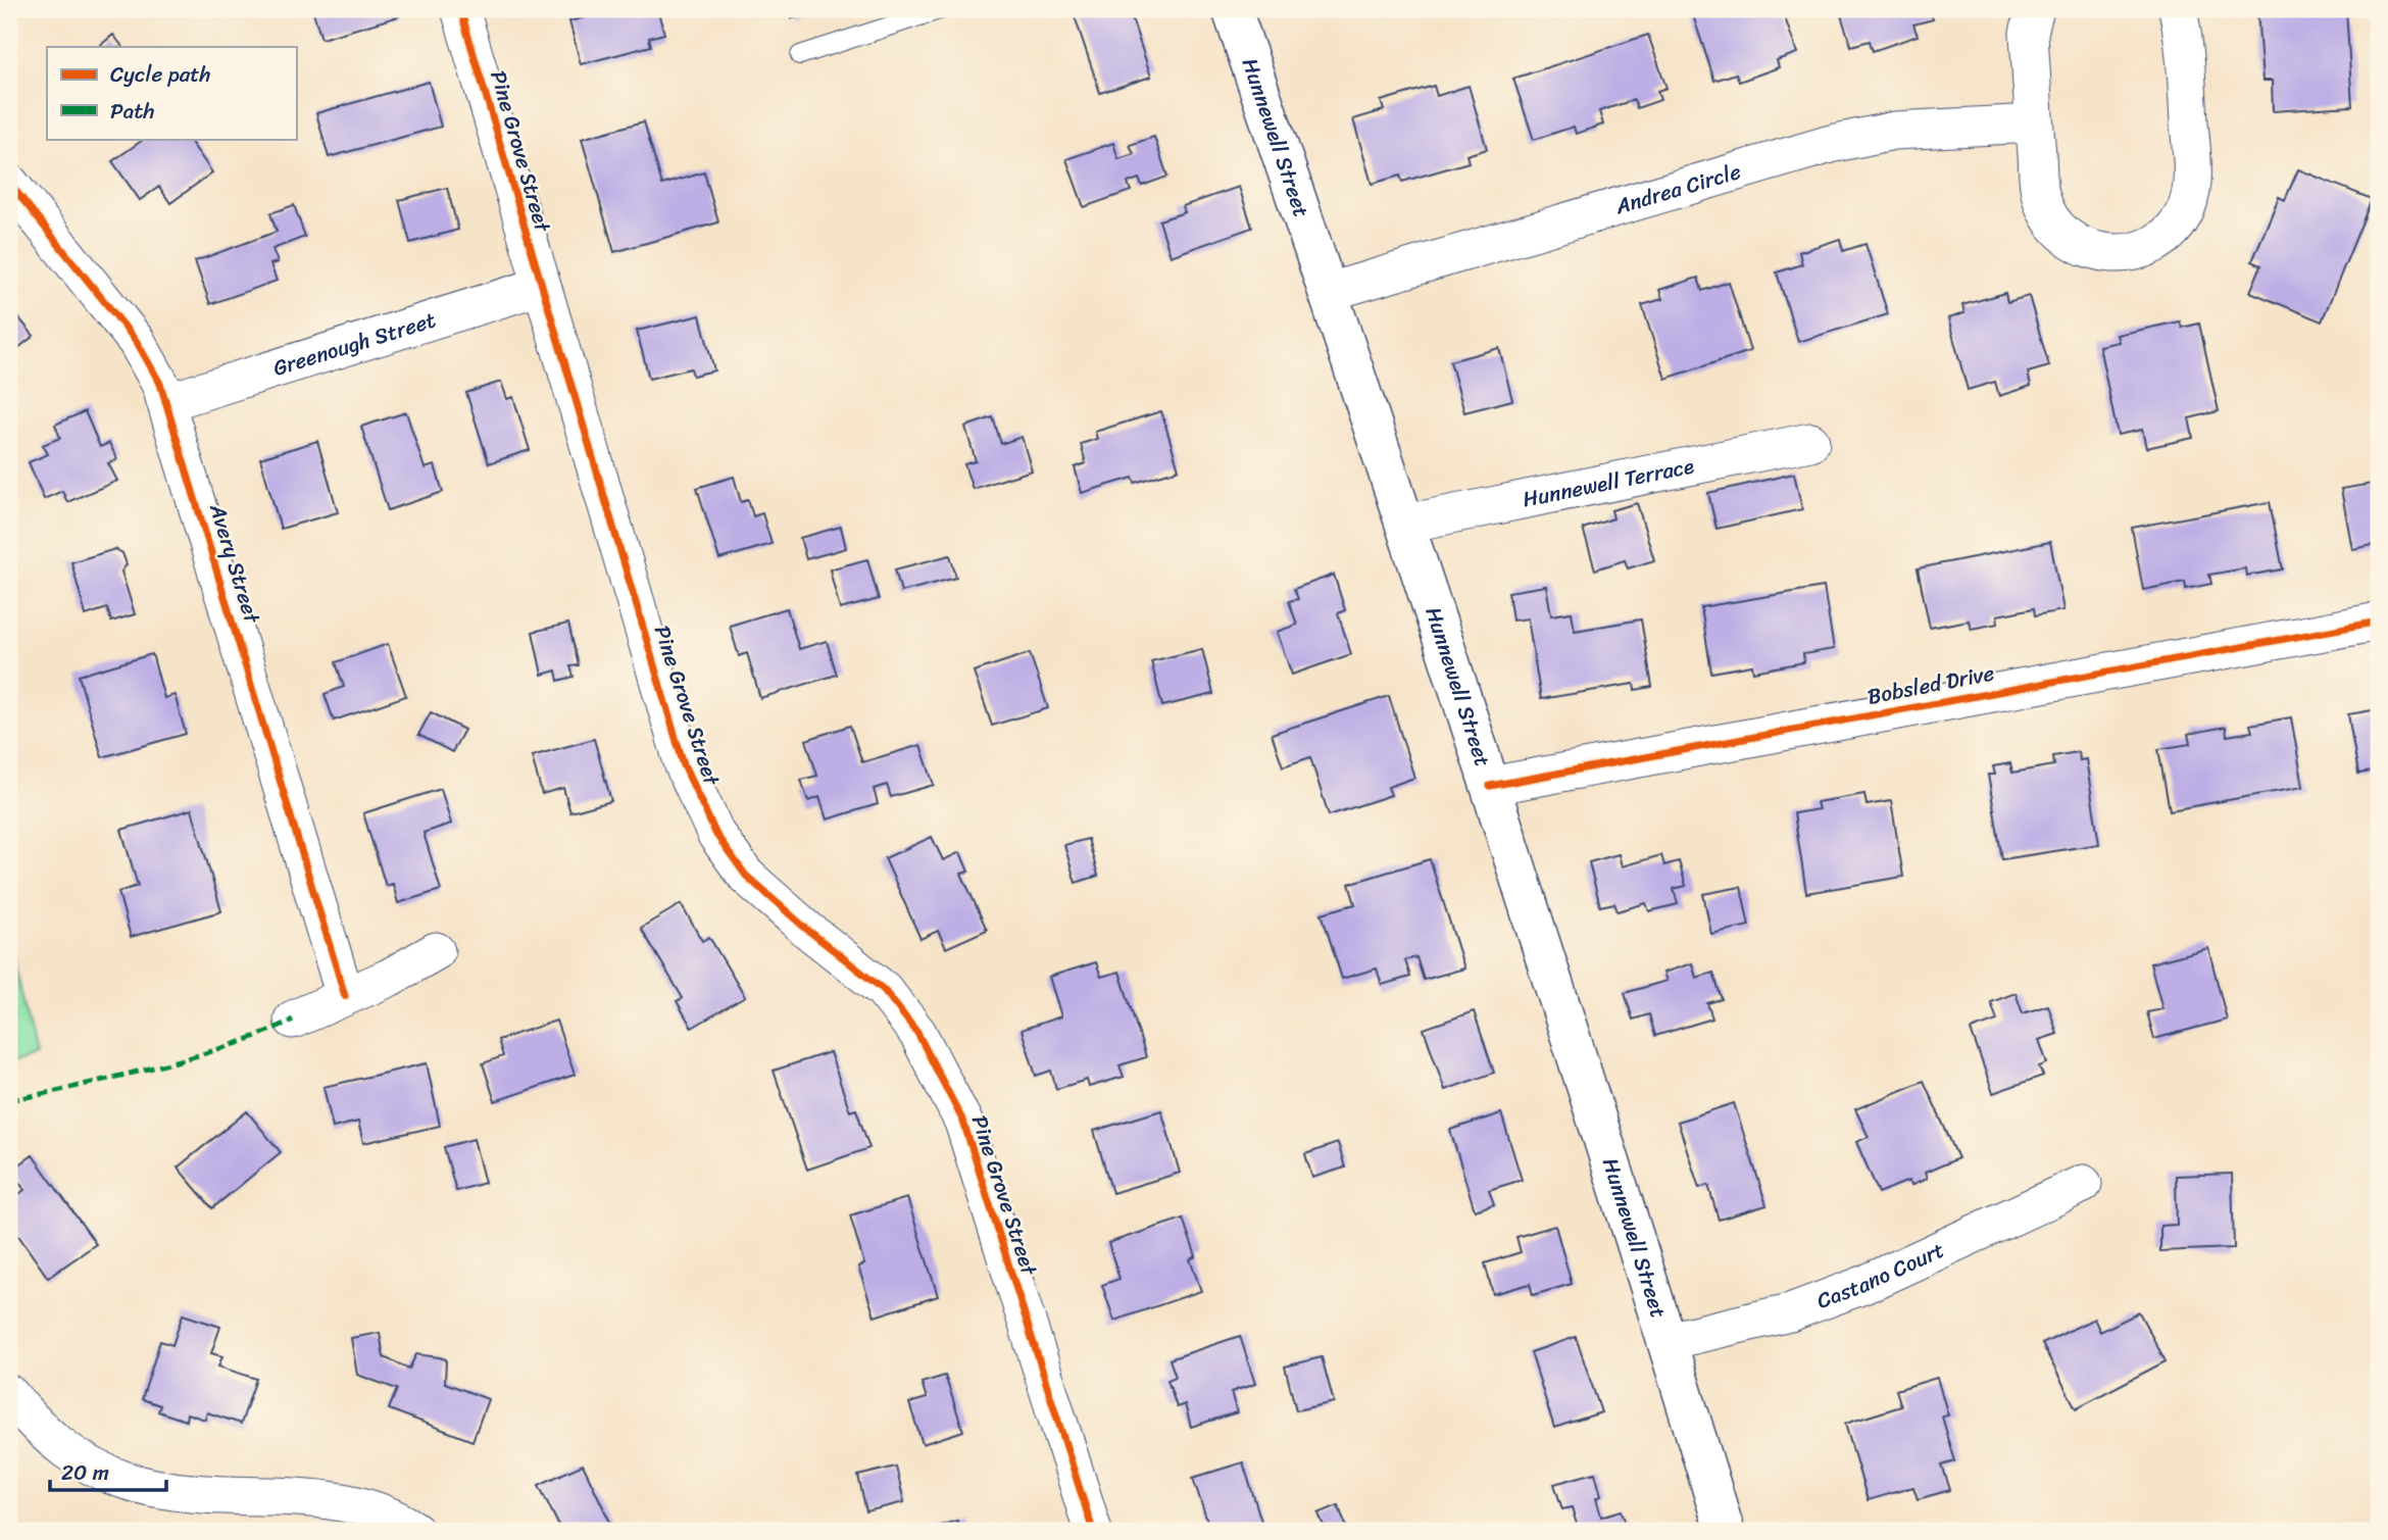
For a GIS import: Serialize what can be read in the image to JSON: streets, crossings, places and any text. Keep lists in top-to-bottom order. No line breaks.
{"streets":{"main road":["Hunnewell Street"],"street":["Pine Grove Street","Andrea Circle","Greenough Street","Hunnewell Terrace","Avery Street","Bobsled Drive","Castano Court"]},"crossings":[["Hunnewell Street","Andrea Circle"],["Hunnewell Street","Hunnewell Terrace"],["Hunnewell Street","Bobsled Drive"],["Hunnewell Street","Castano Court"],["Pine Grove Street","Greenough Street"],["Greenough Street","Avery Street"]],"legend":["Cycle path","Path"],"scale_bar":"20 m"}
